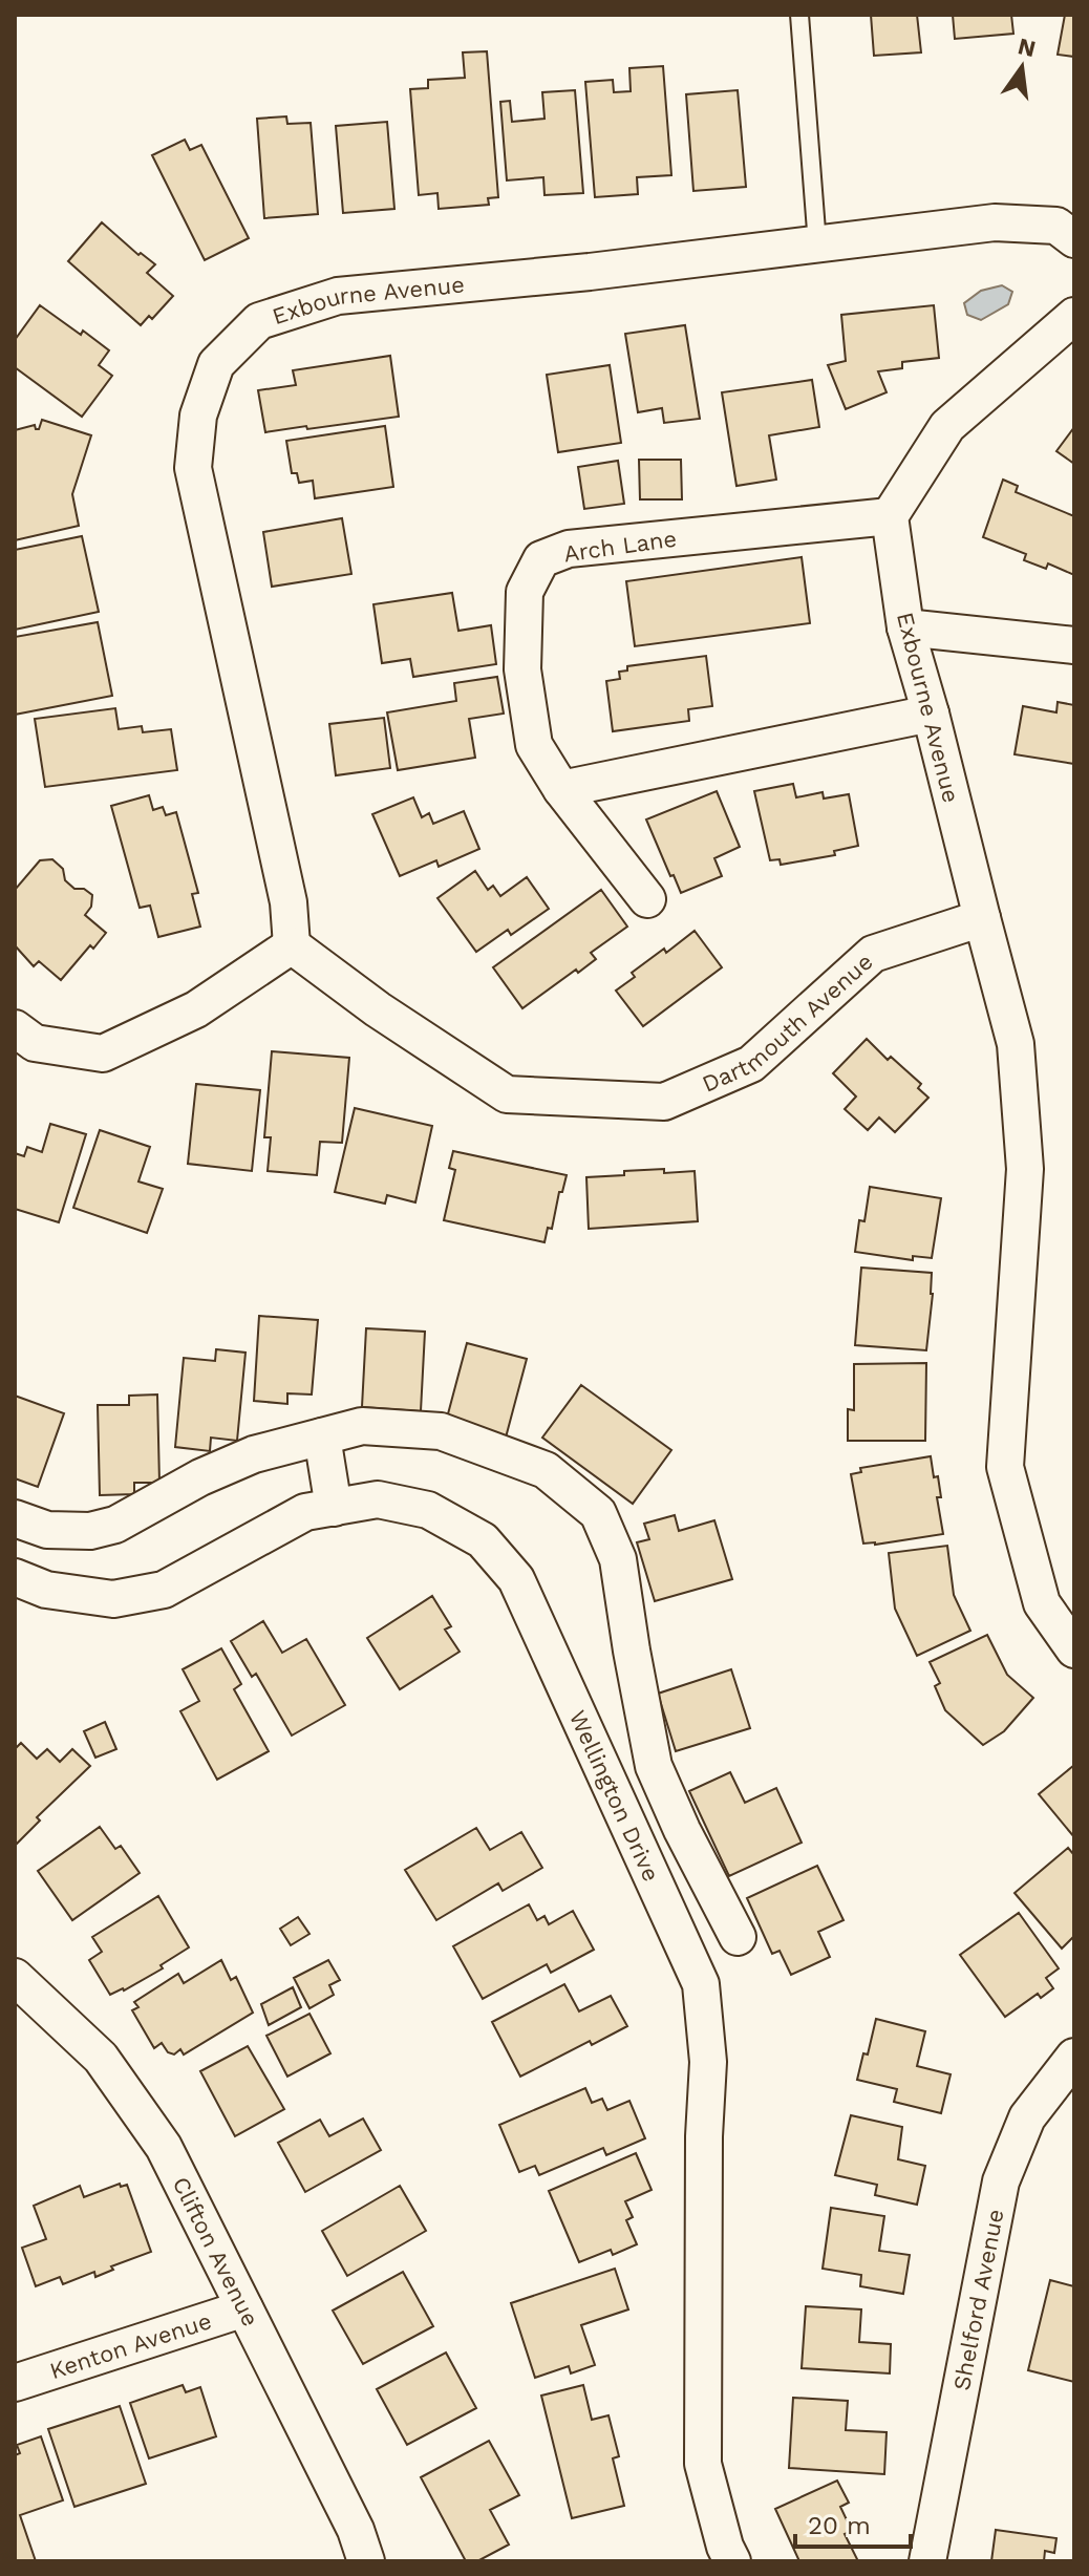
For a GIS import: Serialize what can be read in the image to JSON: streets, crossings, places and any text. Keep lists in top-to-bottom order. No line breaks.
{"streets":{"street":["Exbourne Avenue","Arch Lane","Dartmouth Avenue","Wellington Drive","Clifton Avenue","Shelford Avenue","Kenton Avenue"]},"crossings":[["Exbourne Avenue","Arch Lane"],["Exbourne Avenue","Dartmouth Avenue"],["Clifton Avenue","Kenton Avenue"]],"scale_bar":"20 m","north":"top"}
